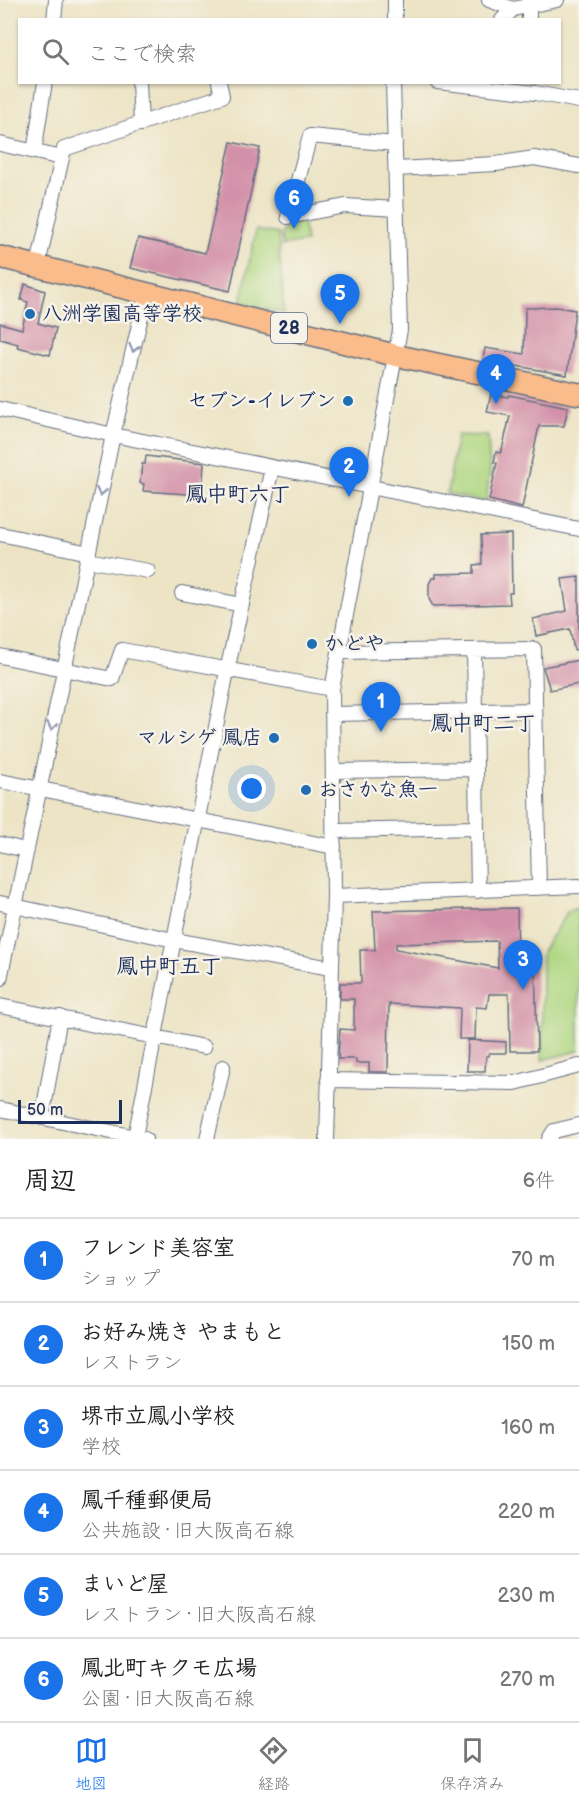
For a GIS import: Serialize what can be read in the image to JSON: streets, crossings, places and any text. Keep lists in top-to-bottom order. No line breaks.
{"streets":{"main road":["28"]},"districts":["鳳中町六丁","鳳中町二丁","鳳中町五丁"],"places":["八洲学園高等学校","セブン-イレブン","かどや","マルシゲ 鳳店","おさかな魚一"],"scale_bar":"50 m","page":{"search":"ここで検索","pins":["6","5","4","2","1","3"],"scale":"50 m","heading":["周辺","6件"],"list":[{"mark":"1","name":"フレンド美容室","note":"ショップ","value":"70 m"},{"mark":"2","name":"お好み焼き やまもと","note":"レストラン","value":"150 m"},{"mark":"3","name":"堺市立鳳小学校","note":"学校","value":"160 m"},{"mark":"4","name":"鳳千種郵便局","note":"公共施設 · 旧大阪高石線","value":"220 m"},{"mark":"5","name":"まいど屋","note":"レストラン · 旧大阪高石線","value":"230 m"},{"mark":"6","name":"鳳北町キクモ広場","note":"公園 · 旧大阪高石線","value":"270 m"}],"nav":["地図","経路","保存済み"]}}
